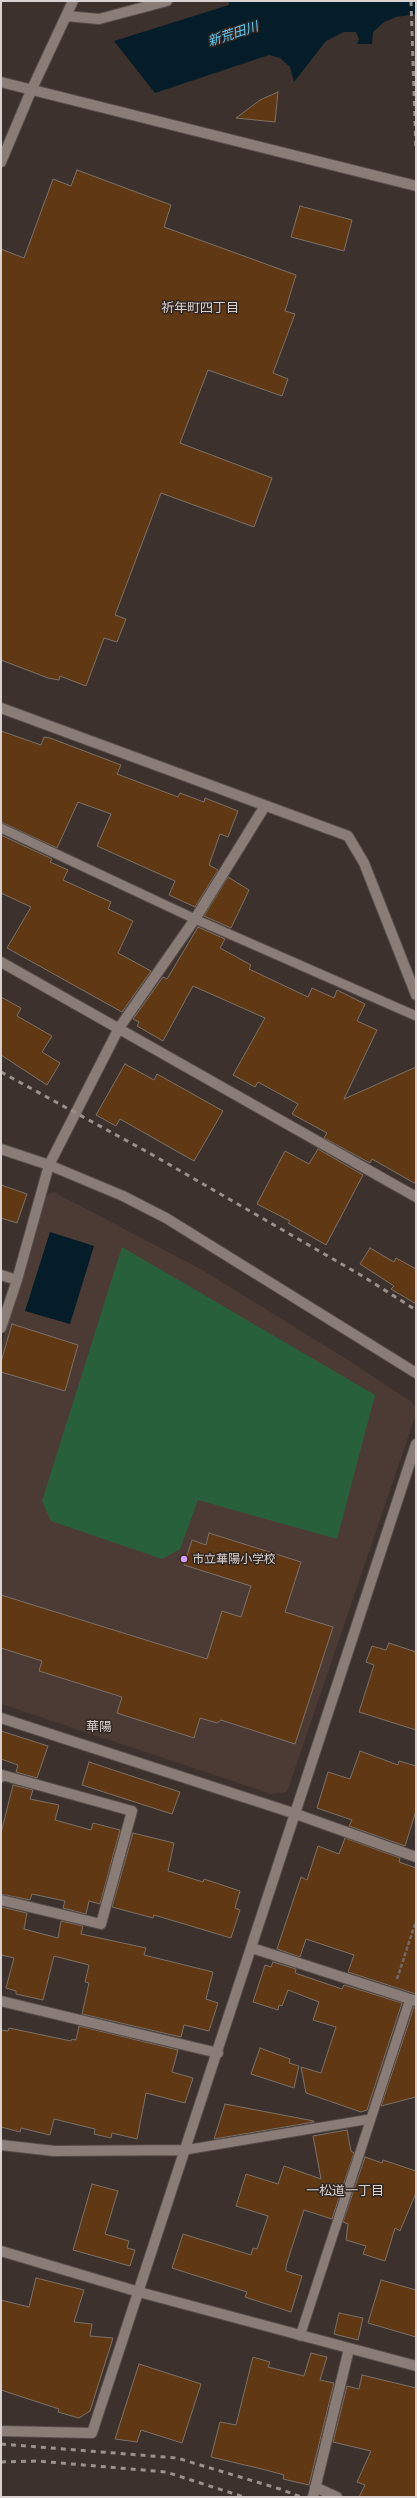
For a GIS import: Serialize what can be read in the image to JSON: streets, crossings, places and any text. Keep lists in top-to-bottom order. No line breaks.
{"districts":["祈年町四丁目","華陽","一松道一丁目"],"water":["新荒田川"],"places":["市立華陽小学校"]}
